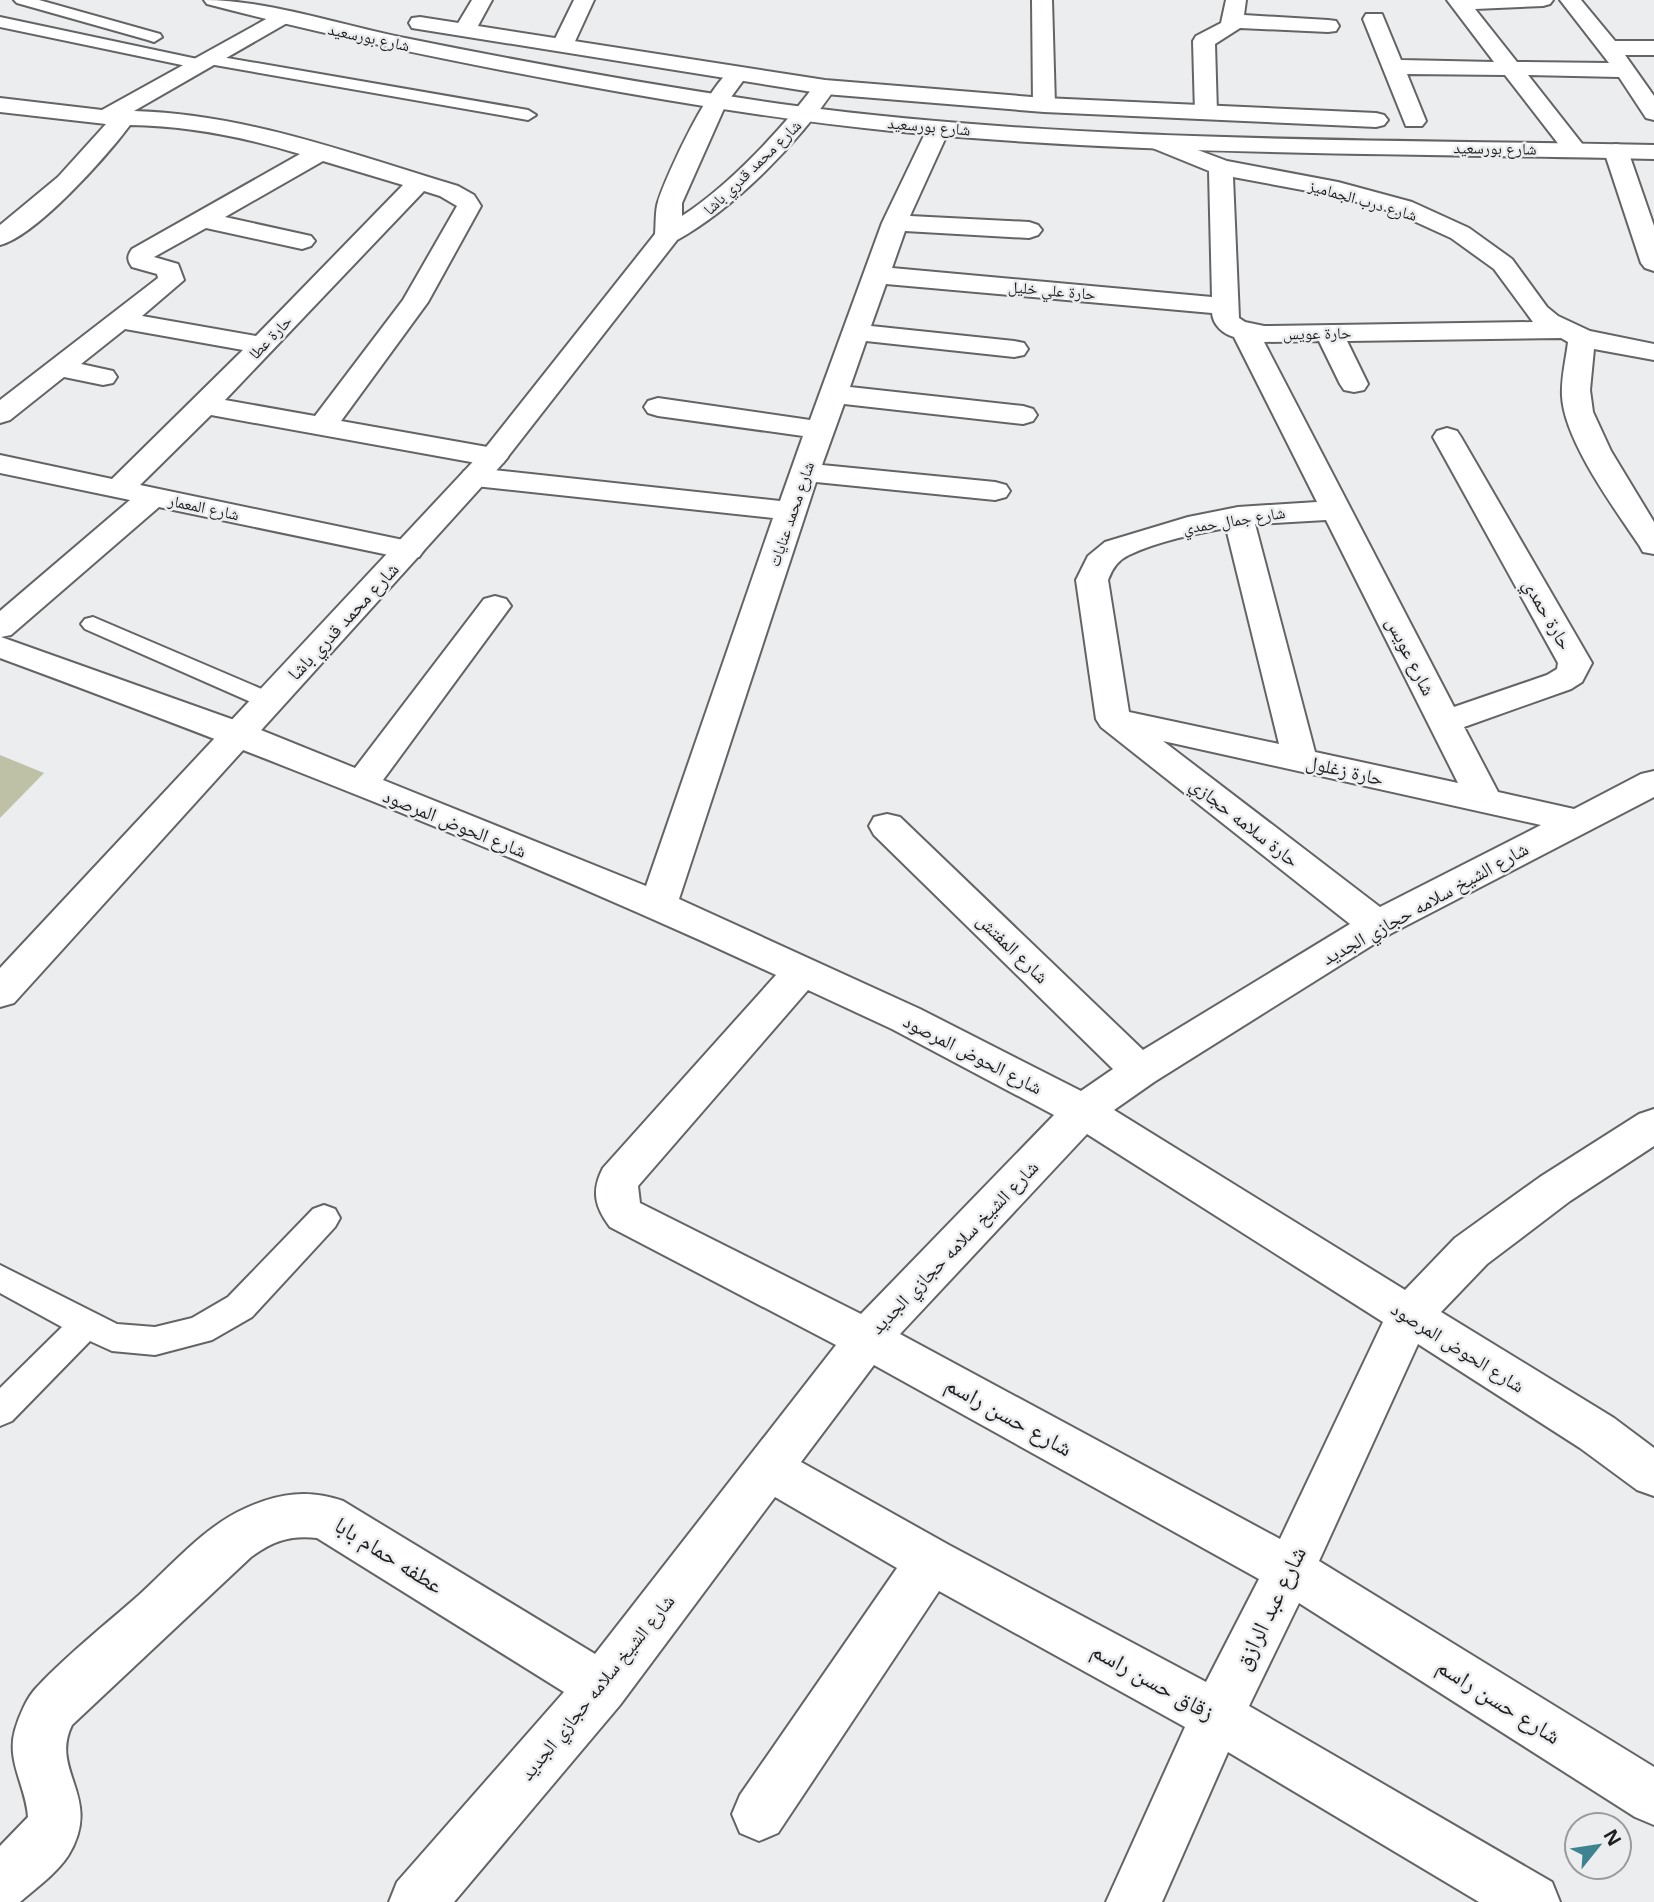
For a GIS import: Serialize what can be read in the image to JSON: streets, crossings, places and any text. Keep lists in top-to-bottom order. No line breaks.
{"streets":{"street":["شارع بورسعيد","شارع محمد قدري باشا","شارع درب الجماميز","حارة علي خليل","حارة عويس","حارة عطا","شارع المعمار","شارع محمد عنايات","شارع جمال حمدي","حارة حمدي","شارع عويس","حارة زغلول","حارة سلامه حجازي","شارع الحوض المرصود","شارع الشيخ سلامه حجازي الجديد","شارع المفتش","شارع حسن راسم","عطفه حمام بابا","شارع عبد الرازق","زقاق حسن راسم"]},"crossings":[["شارع بورسعيد","شارع محمد قدري باشا"],["شارع بورسعيد","شارع درب الجماميز"],["شارع بورسعيد","شارع محمد عنايات"],["شارع محمد قدري باشا","شارع المعمار"],["شارع محمد قدري باشا","شارع الحوض المرصود"],["شارع درب الجماميز","حارة عويس"],["حارة علي خليل","شارع محمد عنايات"],["حارة عطا","شارع المعمار"],["شارع محمد عنايات","شارع الحوض المرصود"],["شارع جمال حمدي","شارع عويس"],["شارع جمال حمدي","حارة زغلول"],["شارع جمال حمدي","حارة سلامه حجازي"],["حارة حمدي","شارع عويس"],["شارع عويس","حارة زغلول"],["حارة زغلول","حارة سلامه حجازي"],["حارة زغلول","شارع الشيخ سلامه حجازي الجديد"],["حارة سلامه حجازي","شارع الشيخ سلامه حجازي الجديد"],["شارع الحوض المرصود","شارع الشيخ سلامه حجازي الجديد"],["شارع الحوض المرصود","شارع حسن راسم"],["شارع الحوض المرصود","شارع عبد الرازق"],["شارع الشيخ سلامه حجازي الجديد","شارع المفتش"],["شارع الشيخ سلامه حجازي الجديد","شارع حسن راسم"],["شارع الشيخ سلامه حجازي الجديد","عطفه حمام بابا"],["شارع الشيخ سلامه حجازي الجديد","زقاق حسن راسم"],["شارع حسن راسم","شارع عبد الرازق"],["شارع عبد الرازق","زقاق حسن راسم"]],"north":"top right"}
